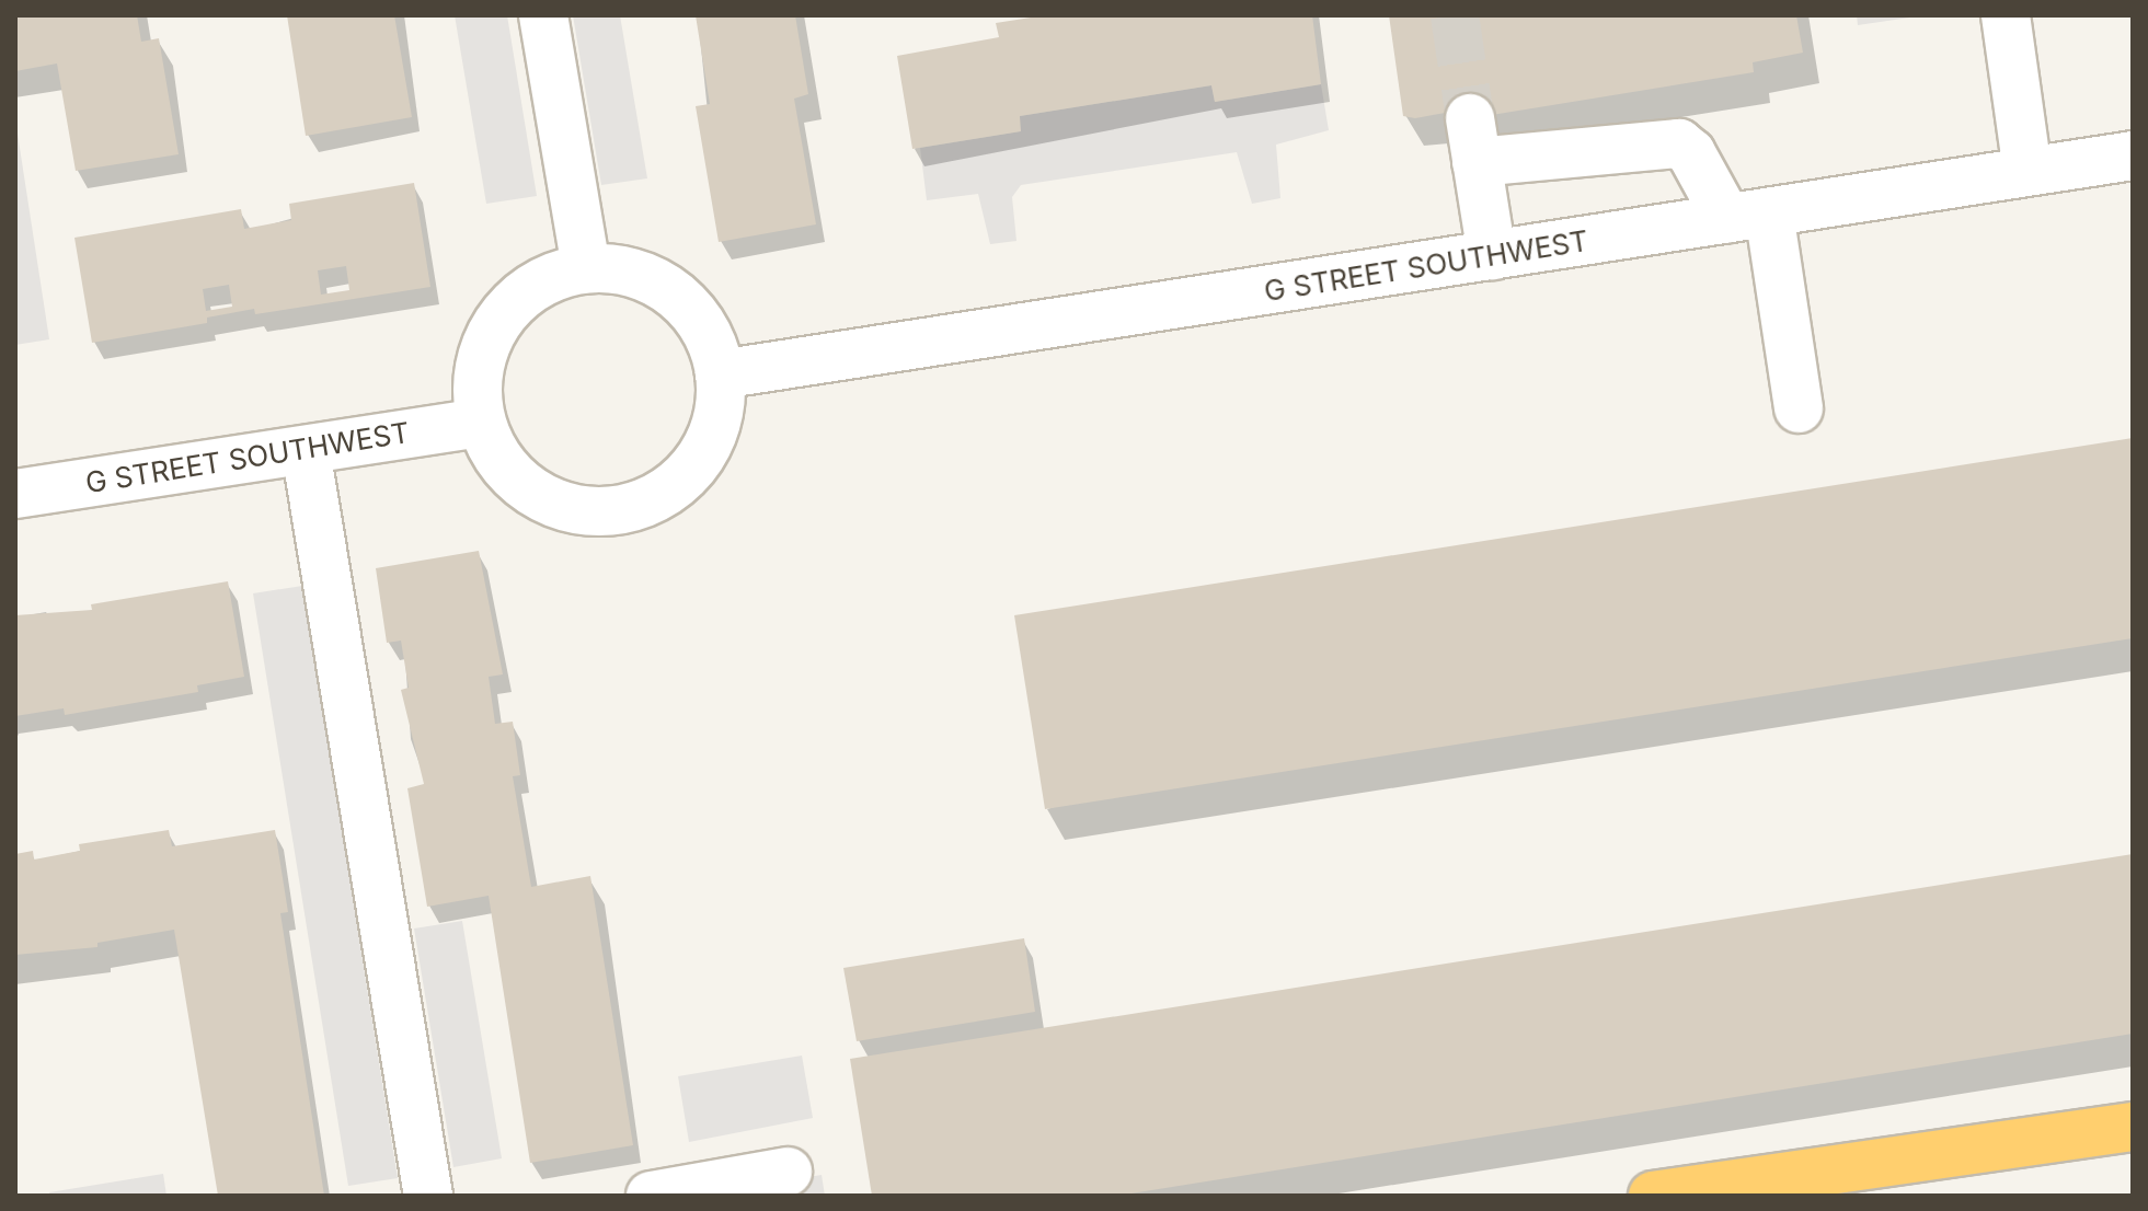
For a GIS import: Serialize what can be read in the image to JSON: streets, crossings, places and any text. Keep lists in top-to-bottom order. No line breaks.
{"streets":{"street":["G STREET SOUTHWEST"]}}
